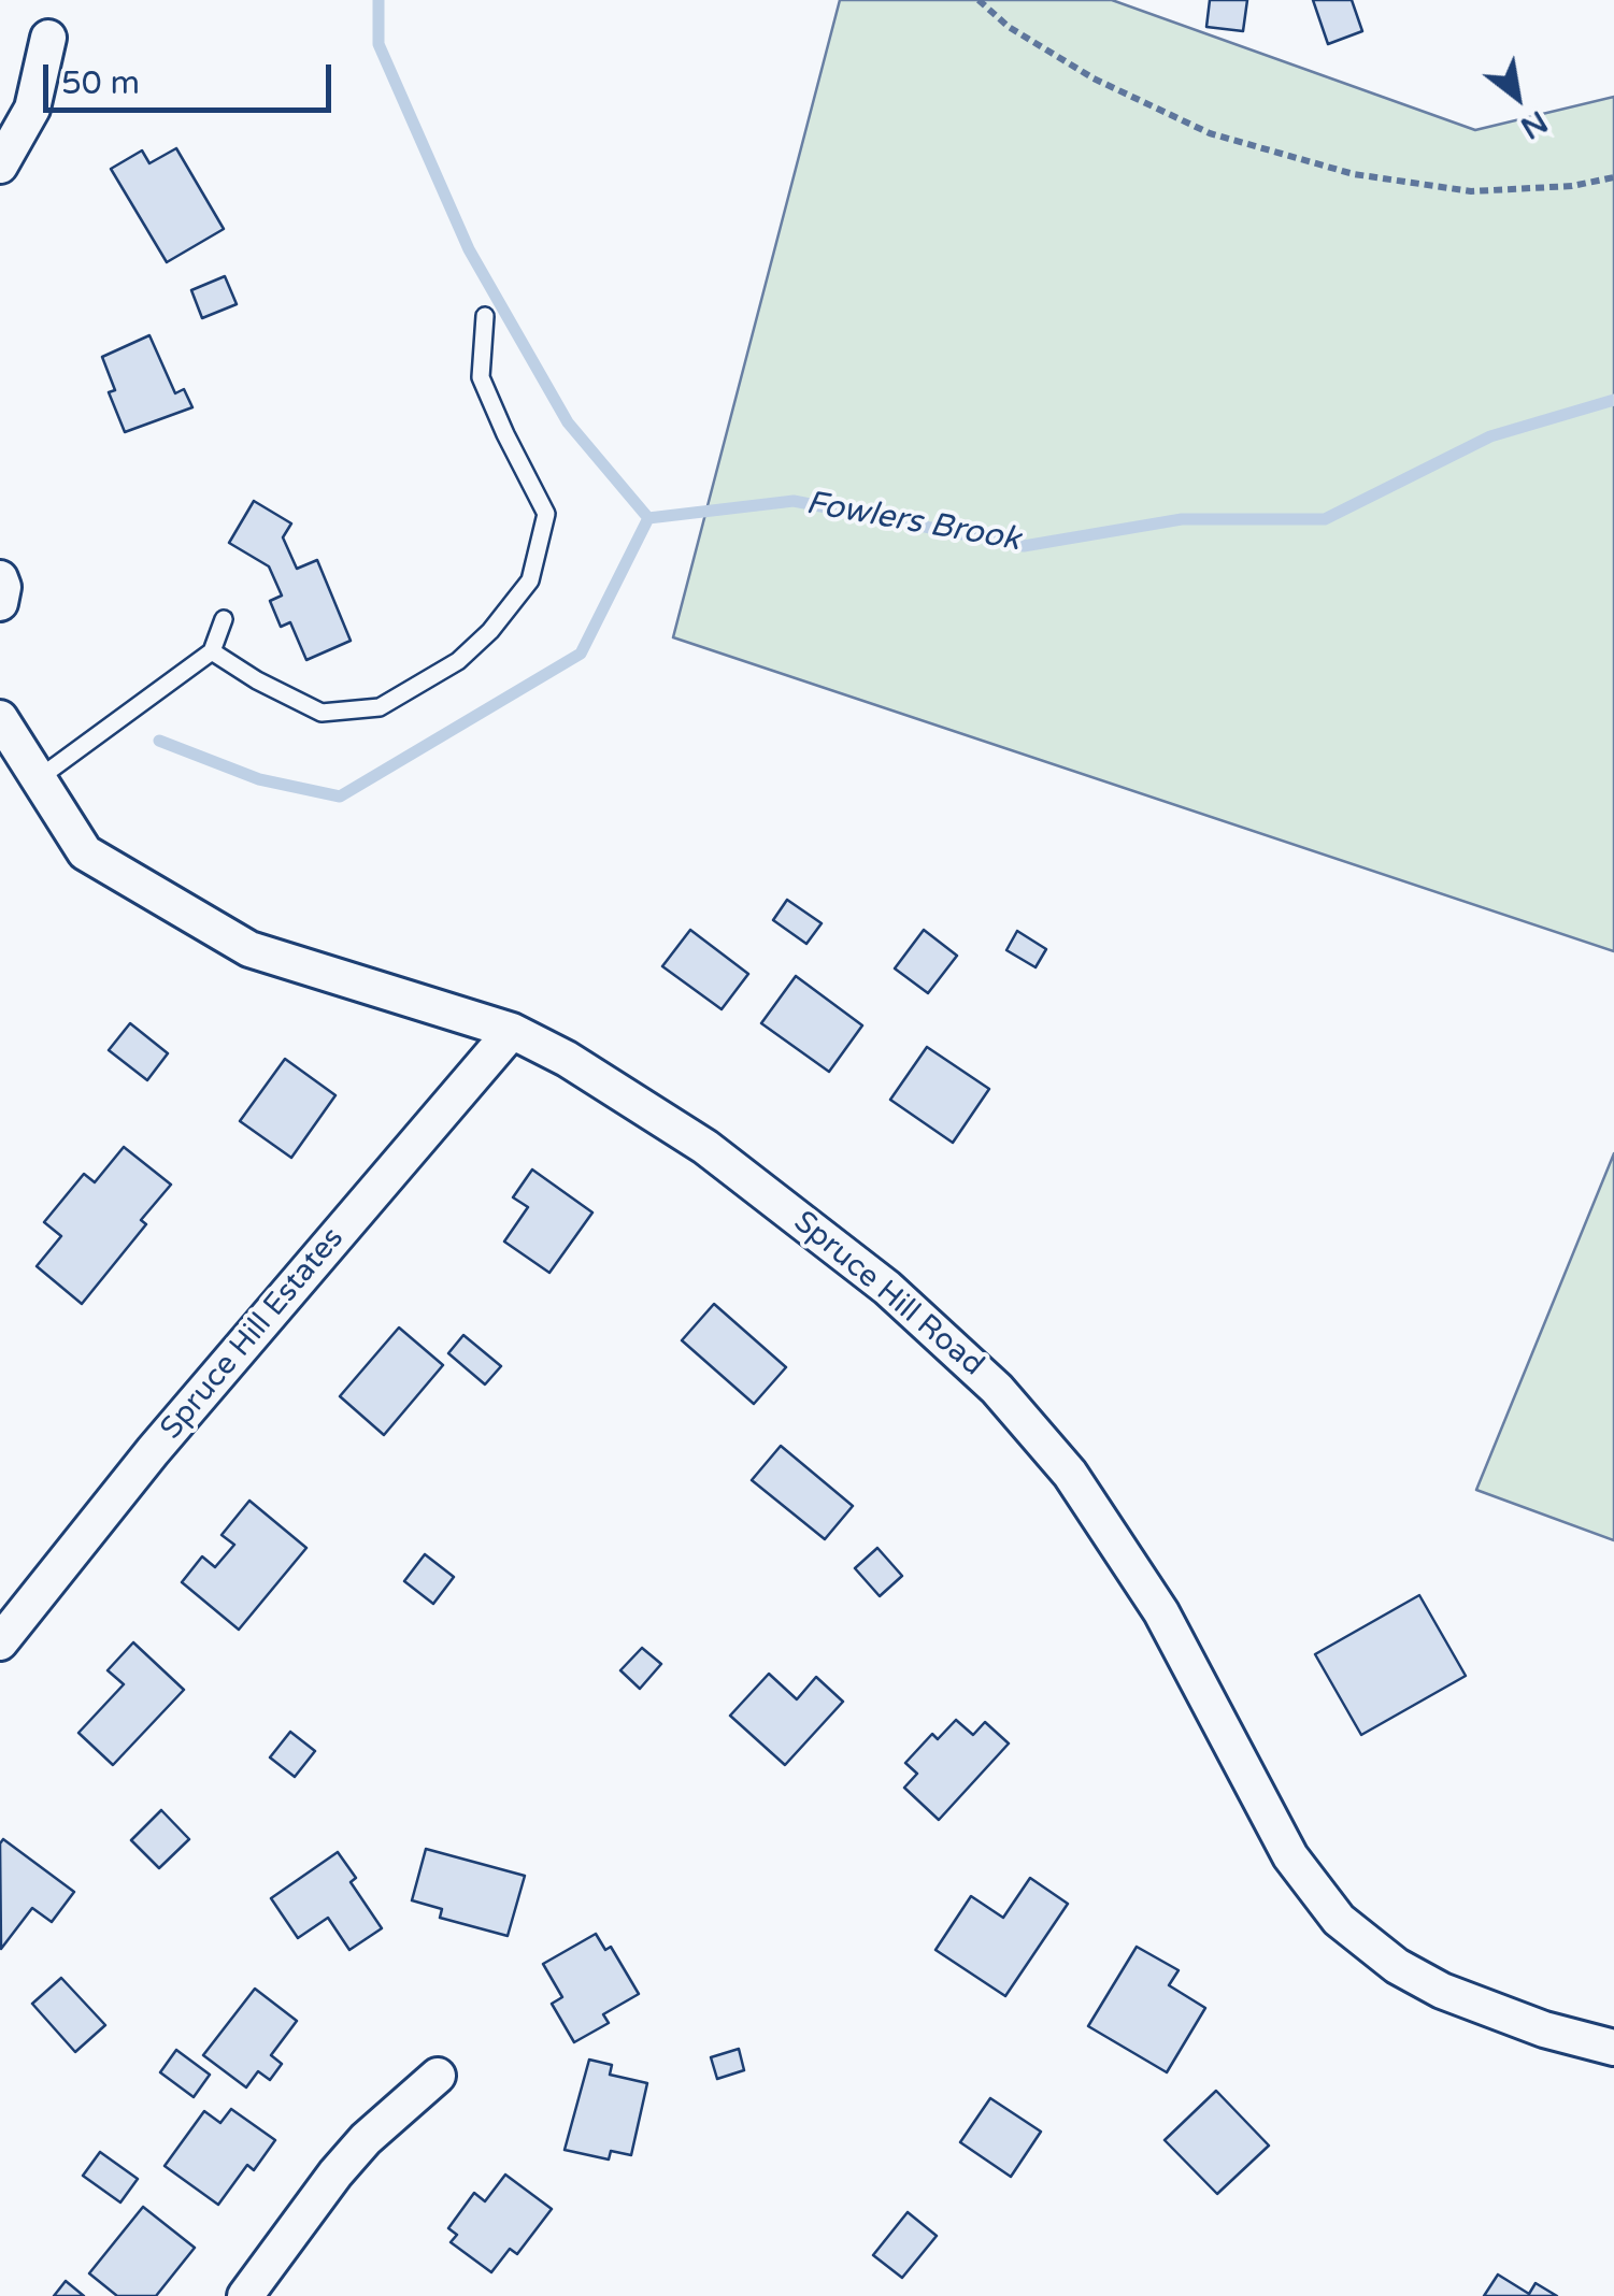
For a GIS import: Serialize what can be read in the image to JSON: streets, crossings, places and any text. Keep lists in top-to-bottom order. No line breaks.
{"streets":{"street":["Spruce Hill Road","Spruce Hill Estates"]},"crossings":[["Spruce Hill Road","Spruce Hill Estates"]],"water":["Fowlers Brook"],"scale_bar":"50 m","north":"bottom right"}
